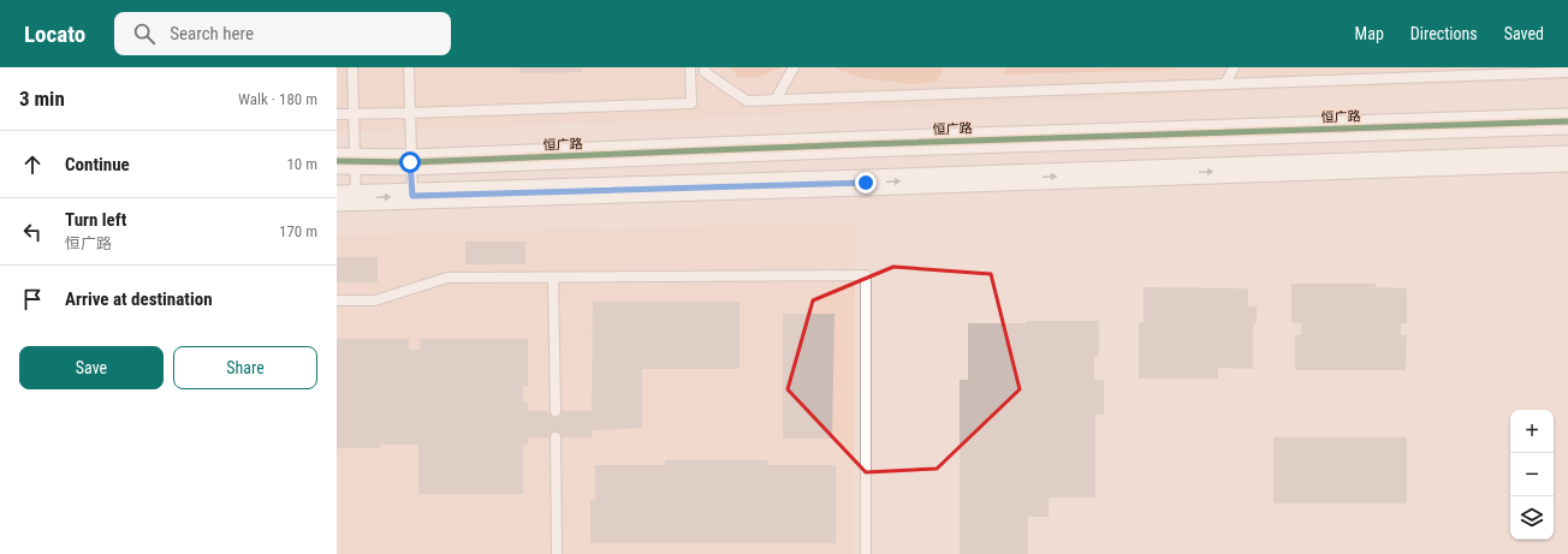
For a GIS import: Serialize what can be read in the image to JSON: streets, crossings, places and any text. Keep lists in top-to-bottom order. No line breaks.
{"streets":{"street":["恒广路"]},"page":{"header":"Locato","search":"Search here","nav":["Map","Directions","Saved"],"heading":["3 min","Walk · 180 m"],"list":[["Continue","10 m"],["Turn left","恒广路","170 m"],"Arrive at destination"],"buttons":["Save","Share"],"map_buttons":["+","−"]}}
